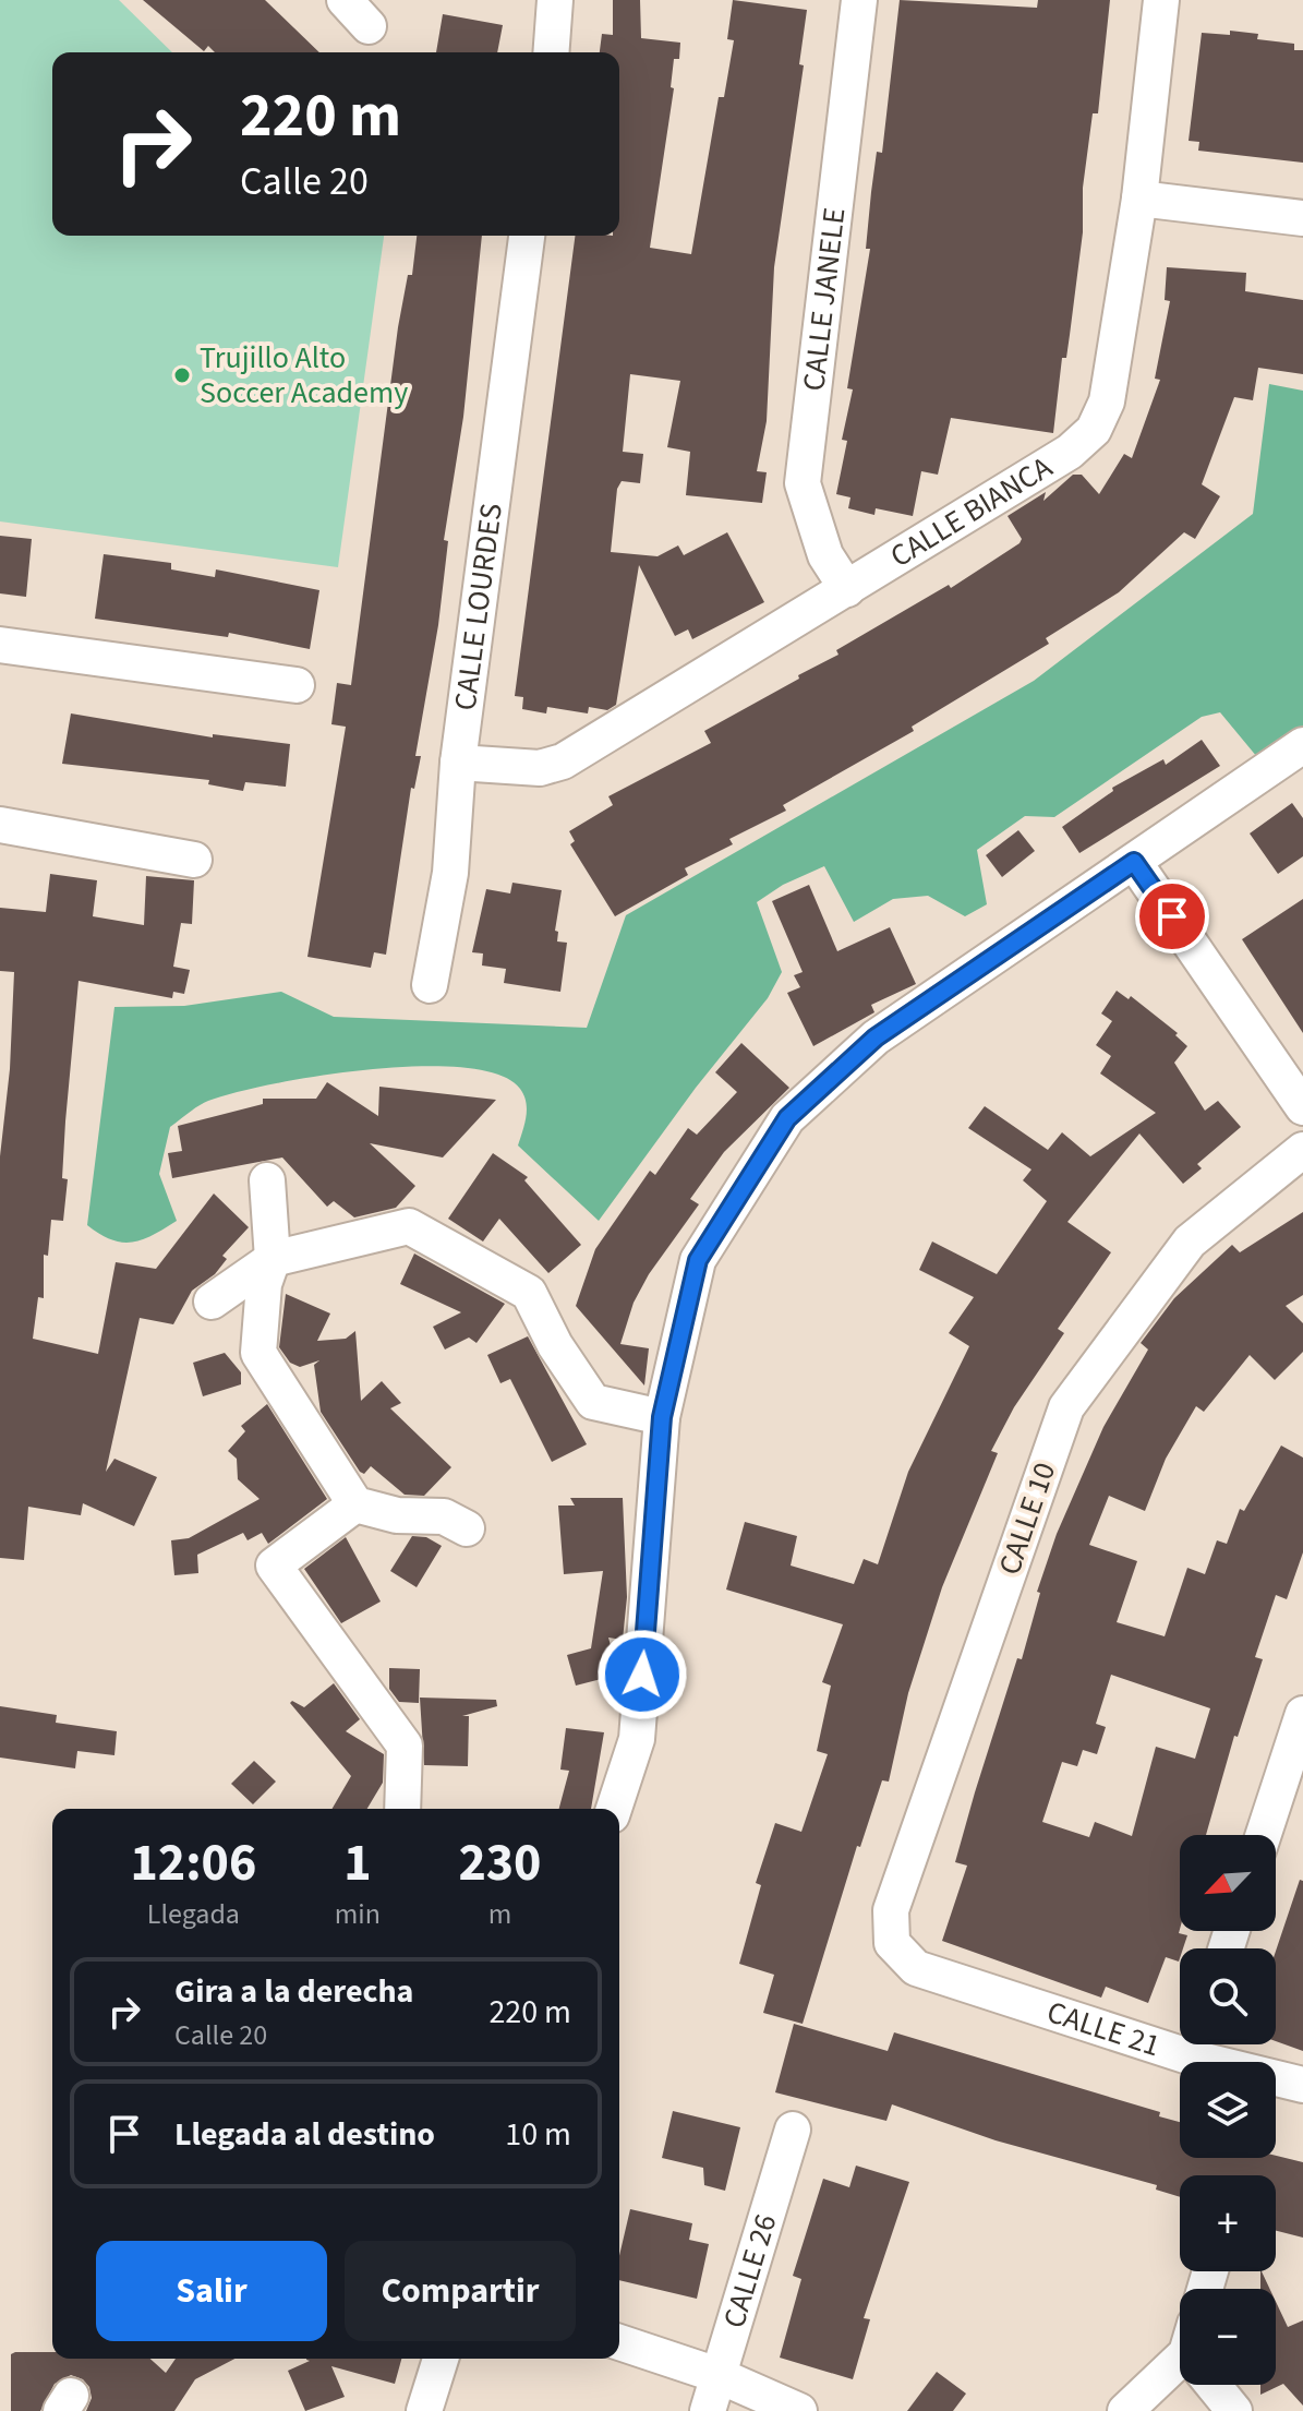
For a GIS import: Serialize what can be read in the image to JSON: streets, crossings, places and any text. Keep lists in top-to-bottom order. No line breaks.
{"streets":{"street":["CALLE JANELE","CALLE BIANCA","CALLE LOURDES","CALLE 10","CALLE 21","CALLE 26"]},"crossings":[["CALLE JANELE","CALLE BIANCA"],["CALLE BIANCA","CALLE LOURDES"],["CALLE 10","CALLE 21"]],"places":["Trujillo Alto Soccer Academy"],"north":"bottom left","page":{"turn":["220 m","Calle 20"],"eta":["12:06","Llegada","1","min","230","m"],"map_buttons":["+","−"],"list":[{"name":"Gira a la derecha","note":"Calle 20","value":"220 m"},{"name":"Llegada al destino","value":"10 m"}],"buttons":["Salir","Compartir"]}}
